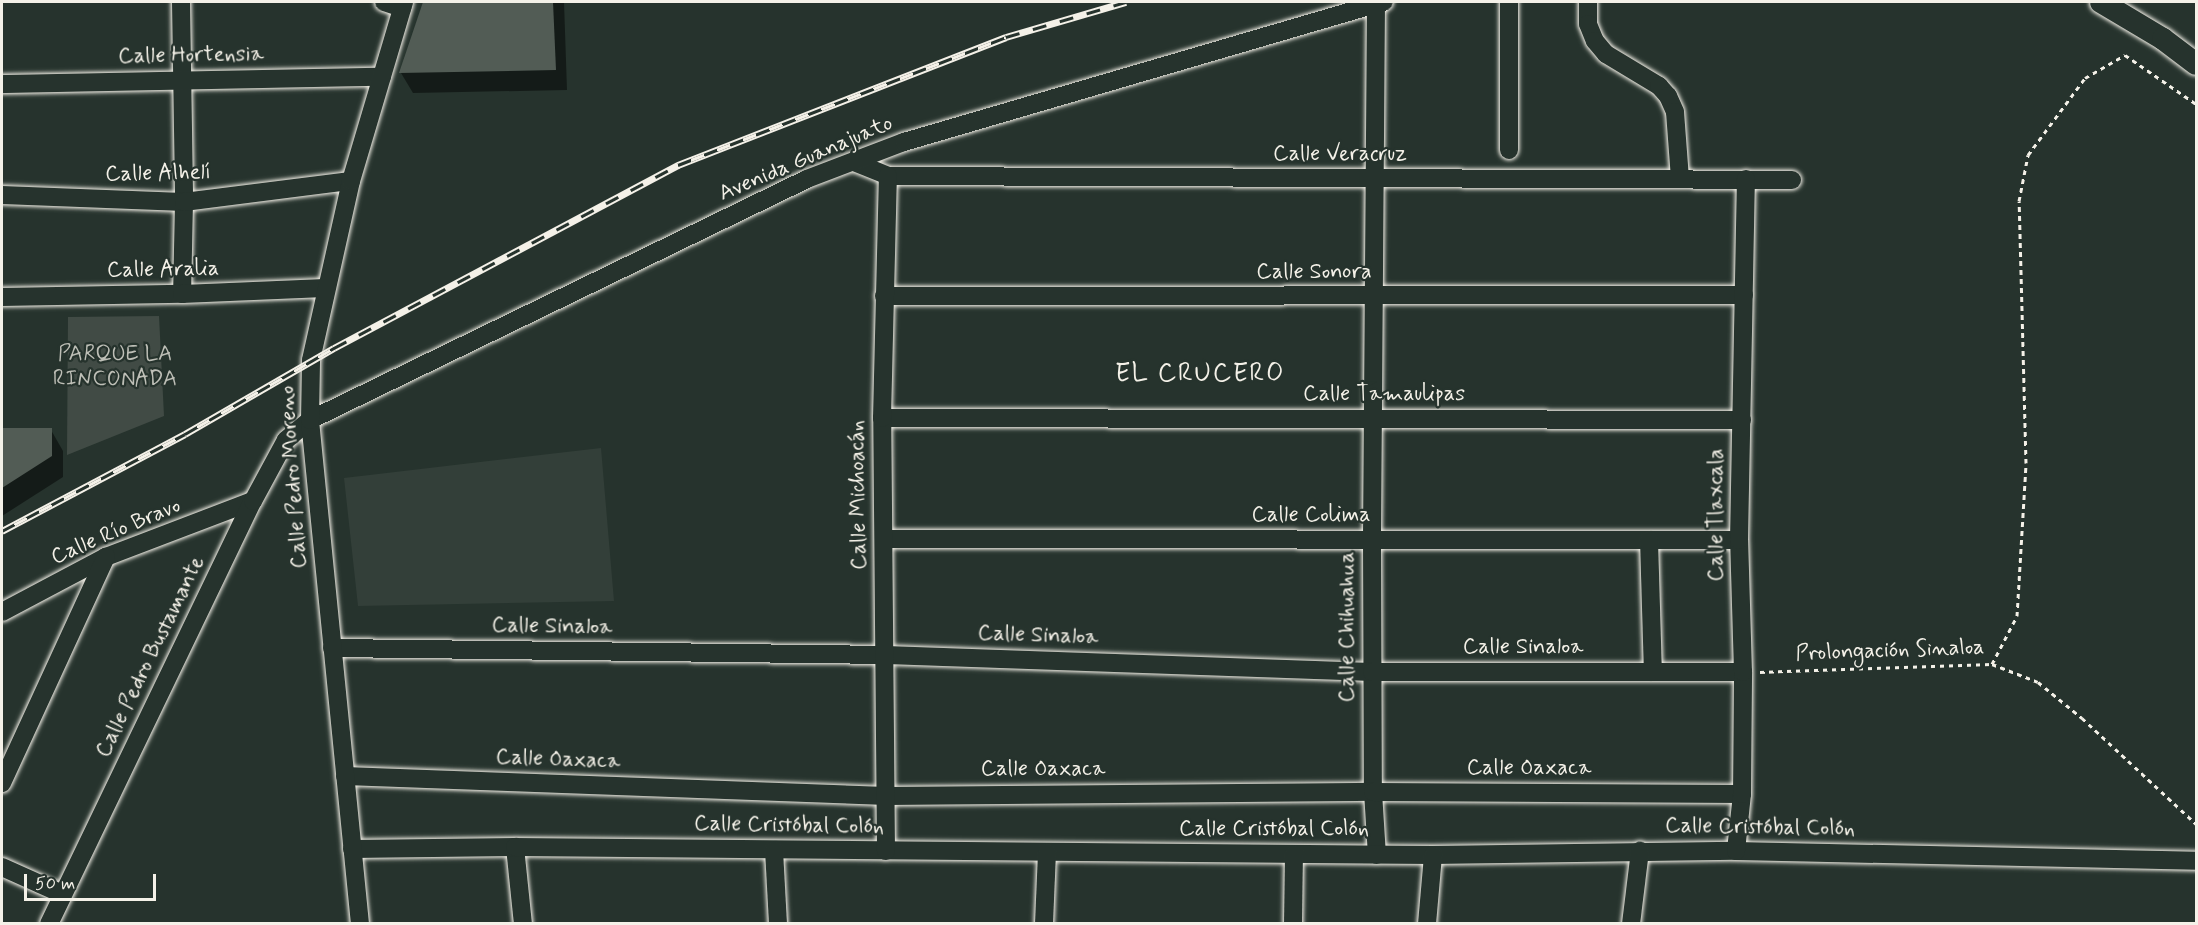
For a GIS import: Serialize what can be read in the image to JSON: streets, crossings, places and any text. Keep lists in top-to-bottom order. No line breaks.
{"streets":{"street":["Calle Hortensia","Calle Veracruz","Avenida Guanajuato","Calle Alhelí","Calle Aralia","Calle Sonora","Calle Tamaulipas","Calle Pedro Moreno","Calle Michoacán","Calle Tlaxcala","Calle Colima","Calle Río Bravo","Calle Sinaloa","Calle Chihuahua","Calle Pedro Bustamante","Calle Oaxaca","Calle Cristóbal Colón"],"path":["Prolongación Sinaloa"]},"crossings":[["Calle Hortensia","Calle Pedro Moreno"],["Calle Veracruz","Calle Michoacán"],["Calle Veracruz","Calle Tlaxcala"],["Calle Veracruz","Calle Chihuahua"],["Avenida Guanajuato","Calle Pedro Moreno"],["Avenida Guanajuato","Calle Chihuahua"],["Avenida Guanajuato","Calle Pedro Bustamante"],["Calle Alhelí","Calle Pedro Moreno"],["Calle Aralia","Calle Pedro Moreno"],["Calle Sonora","Calle Michoacán"],["Calle Sonora","Calle Tlaxcala"],["Calle Sonora","Calle Chihuahua"],["Calle Tamaulipas","Calle Michoacán"],["Calle Tamaulipas","Calle Tlaxcala"],["Calle Tamaulipas","Calle Chihuahua"],["Calle Pedro Moreno","Calle Sinaloa"],["Calle Pedro Moreno","Calle Pedro Bustamante"],["Calle Pedro Moreno","Calle Oaxaca"],["Calle Pedro Moreno","Calle Cristóbal Colón"],["Calle Michoacán","Calle Colima"],["Calle Michoacán","Calle Sinaloa"],["Calle Michoacán","Calle Oaxaca"],["Calle Michoacán","Calle Cristóbal Colón"],["Calle Tlaxcala","Calle Colima"],["Calle Tlaxcala","Calle Sinaloa"],["Calle Tlaxcala","Prolongación Sinaloa"],["Calle Tlaxcala","Calle Oaxaca"],["Calle Tlaxcala","Calle Cristóbal Colón"],["Calle Colima","Calle Chihuahua"],["Calle Río Bravo","Calle Pedro Bustamante"],["Calle Sinaloa","Calle Chihuahua"],["Calle Sinaloa","Prolongación Sinaloa"],["Calle Chihuahua","Calle Oaxaca"],["Calle Chihuahua","Calle Cristóbal Colón"]],"districts":["EL CRUCERO"],"parks":["PARQUE LA RINCONADA"],"scale_bar":"50 m"}
